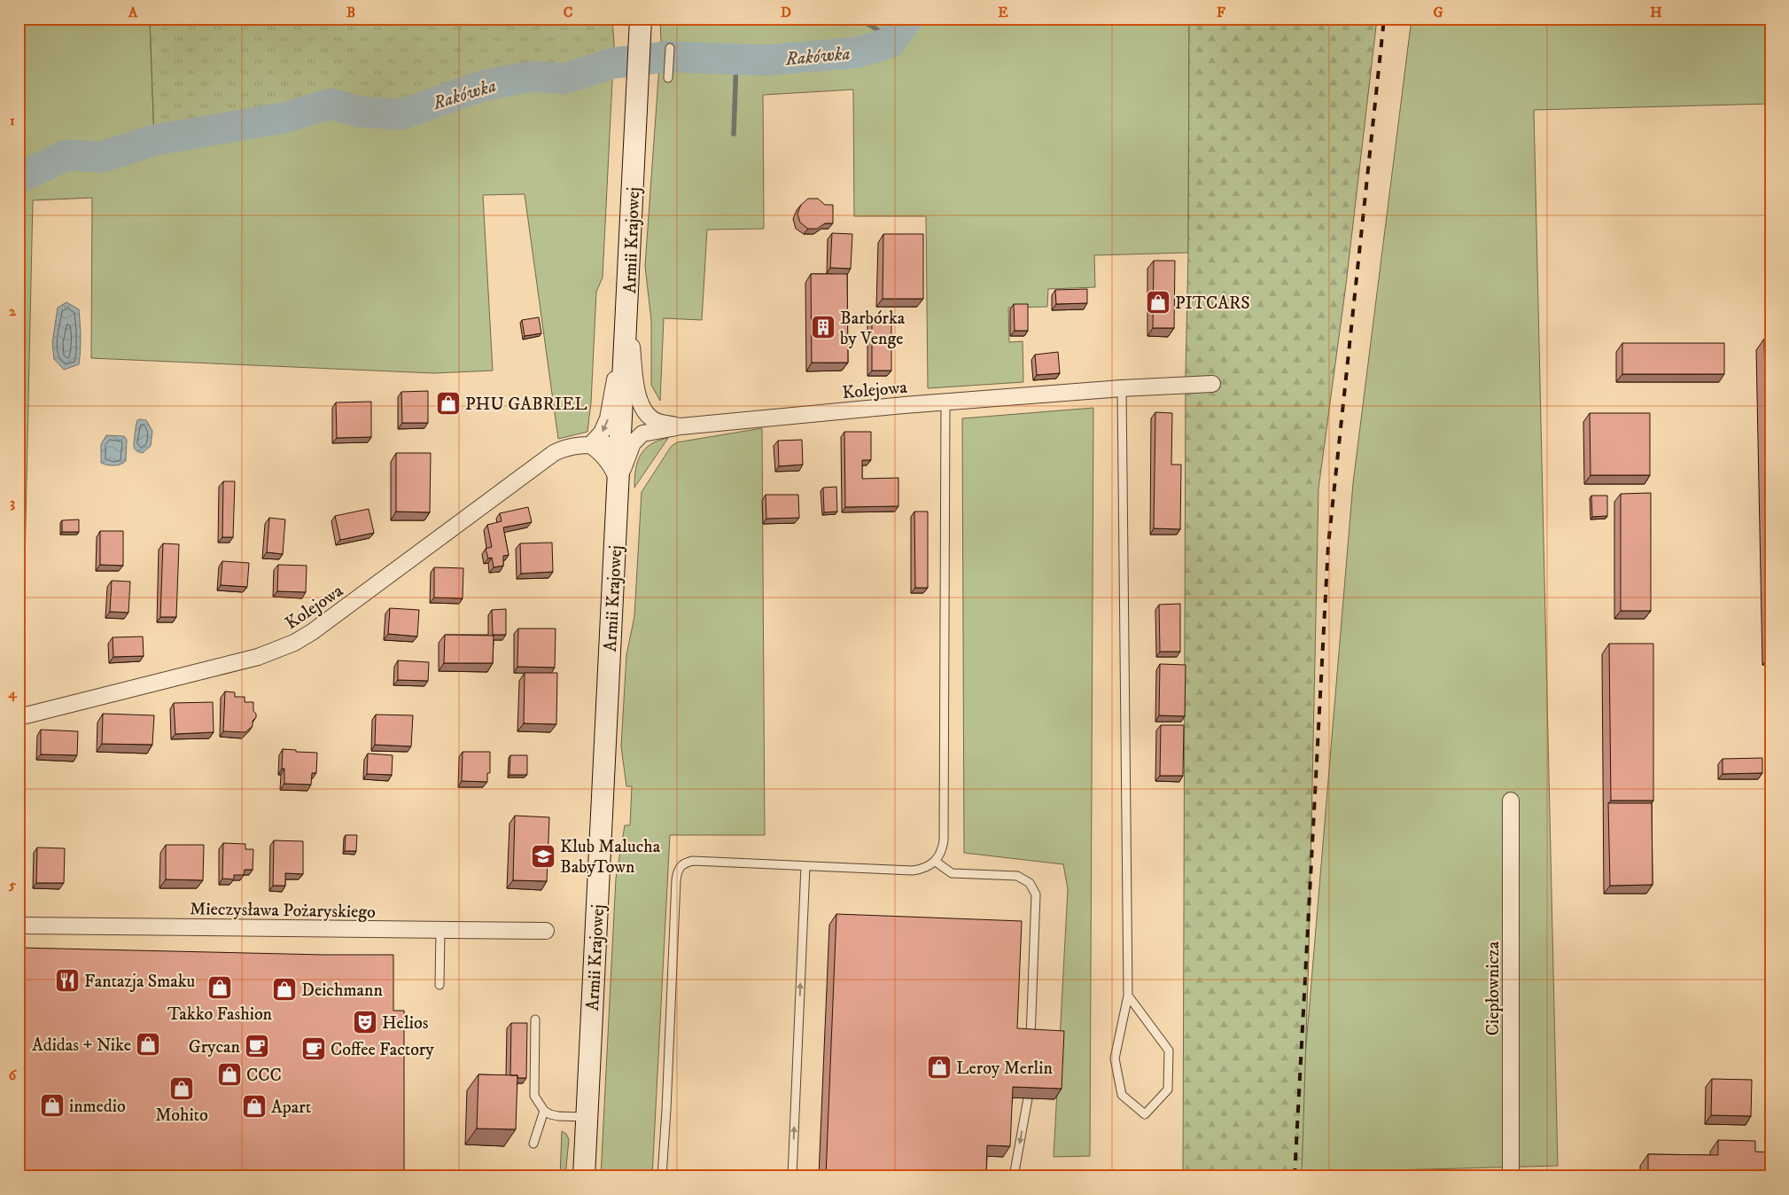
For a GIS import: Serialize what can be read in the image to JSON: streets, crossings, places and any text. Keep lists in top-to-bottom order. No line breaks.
{"streets":{"street":["Armii Krajowej","Kolejowa","Mieczysława Pożaryskiego","Ciepłownicza"]},"crossings":[["Armii Krajowej","Kolejowa"]],"water":["Rakówka"],"places":{"shop":["PITCARS","PHU GABRIEL","Takko Fashion","Deichmann","Adidas + Nike","Leroy Merlin","CCC","Mohito","inmedio","Apart"],"building":["Barbórka by Venge"],"school or university":["Klub Malucha BabyTown"],"restaurant":["Fantazja Smaku"],"theatre":["Helios"],"cafe":["Grycan","Coffee Factory"]},"grid":{"columns":["A","B","C","D","E","F","G","H"],"rows":["1","2","3","4","5","6"]}}
